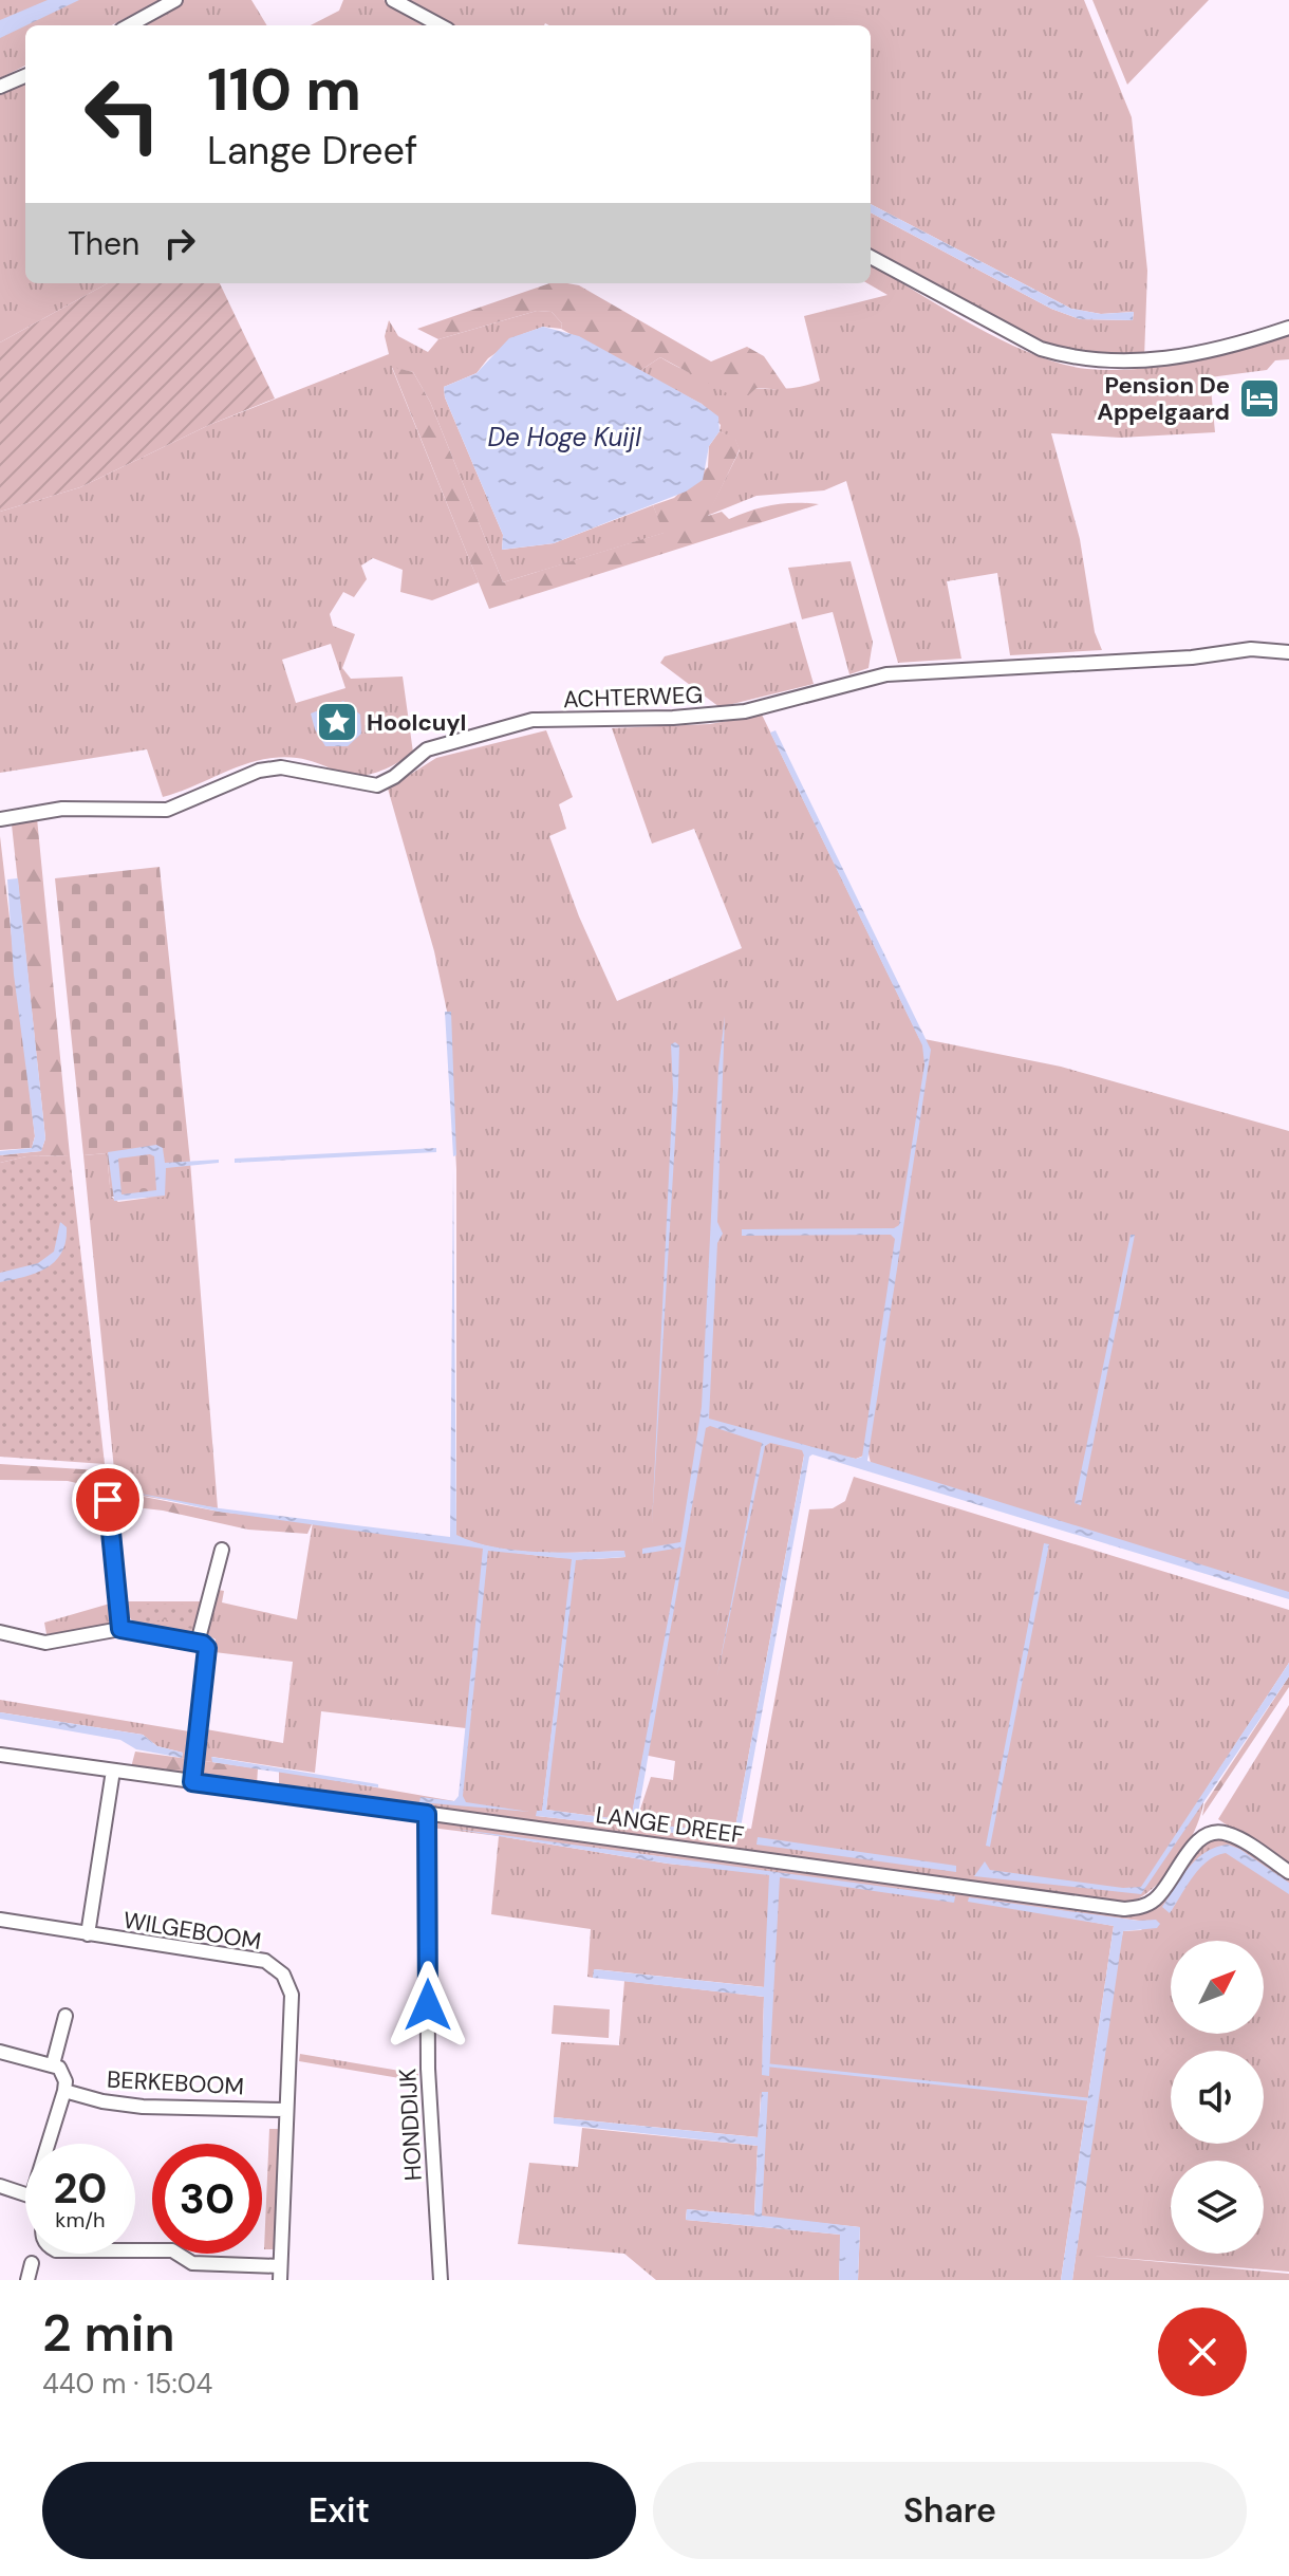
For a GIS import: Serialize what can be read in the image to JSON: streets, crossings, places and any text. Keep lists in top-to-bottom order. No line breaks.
{"streets":{"street":["ACHTERWEG","LANGE DREEF","WILGEBOOM","BERKEBOOM","HONDDIJK"]},"crossings":[["LANGE DREEF","HONDDIJK"],["WILGEBOOM","BERKEBOOM"]],"water":["De Hoge Kuijl"],"places":{"hotel":["Pension De Appelgaard"],"place":["Hoolcuyl"]},"north":"top right","page":{"turn":["110 m","Lange Dreef"],"then":"Then","speed":"20 km/h","limit":"30","heading":["2 min","440 m · 15:04"],"buttons":["Exit","Share"]}}
